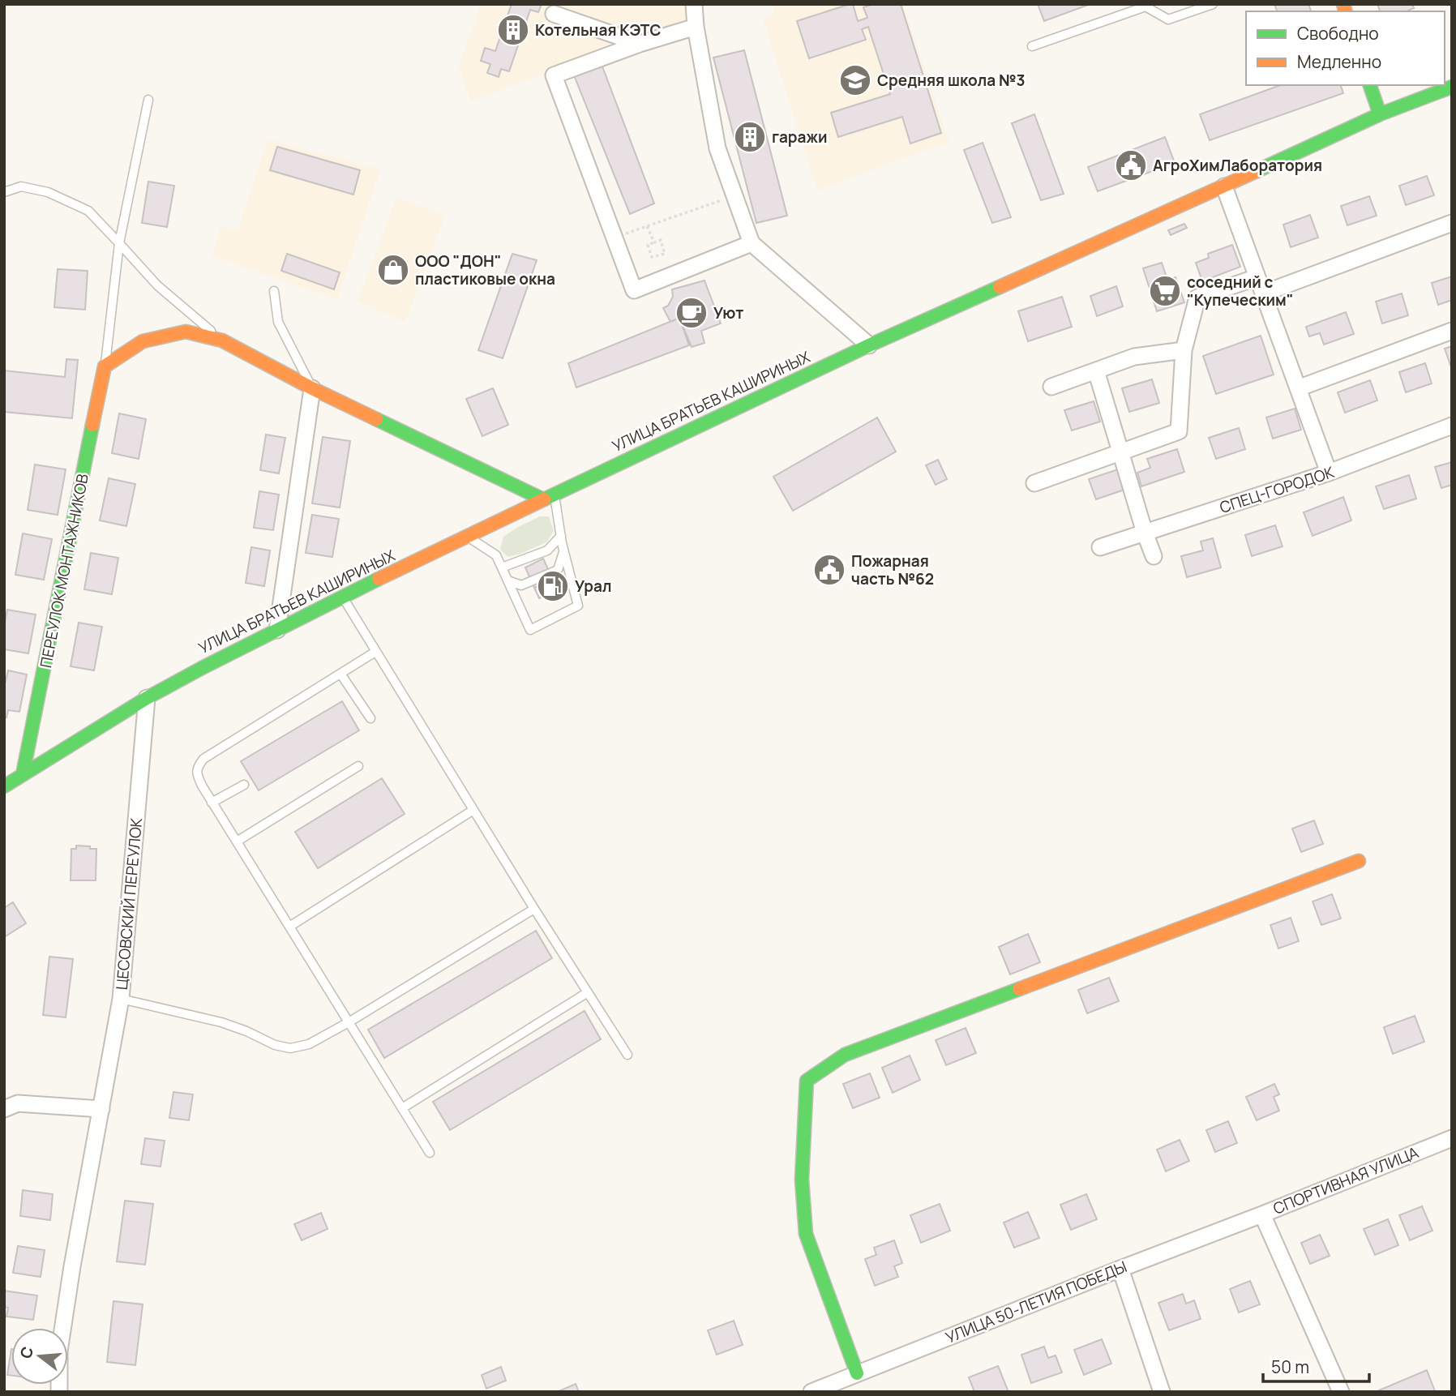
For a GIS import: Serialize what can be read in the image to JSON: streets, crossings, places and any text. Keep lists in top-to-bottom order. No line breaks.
{"streets":{"street":["УЛИЦА БРАТЬЕВ КАШИРИНЫХ","СПЕЦ-ГОРОДОК","ПЕРЕУЛОК МОНТАЖНИКОВ","ЦЕСОВСКИЙ ПЕРЕУЛОК","СПОРТИВНАЯ УЛИЦА","УЛИЦА 50-ЛЕТИЯ ПОБЕДЫ"]},"crossings":[["УЛИЦА БРАТЬЕВ КАШИРИНЫХ","ПЕРЕУЛОК МОНТАЖНИКОВ"],["УЛИЦА БРАТЬЕВ КАШИРИНЫХ","ЦЕСОВСКИЙ ПЕРЕУЛОК"],["СПОРТИВНАЯ УЛИЦА","УЛИЦА 50-ЛЕТИЯ ПОБЕДЫ"]],"places":{"building":["Котельная КЭТС","гаражи"],"school or university":["Средняя школа №3"],"public building":["АгроХимЛаборатория","Пожарная часть №62"],"shop":["ООО \"ДОН\" пластиковые окна"],"supermarket":["соседний с \"Купеческим\""],"cafe":["Уют"],"fuel station":["Урал"]},"legend":["Свободно","Медленно"],"scale_bar":"50 m","north":"left"}
